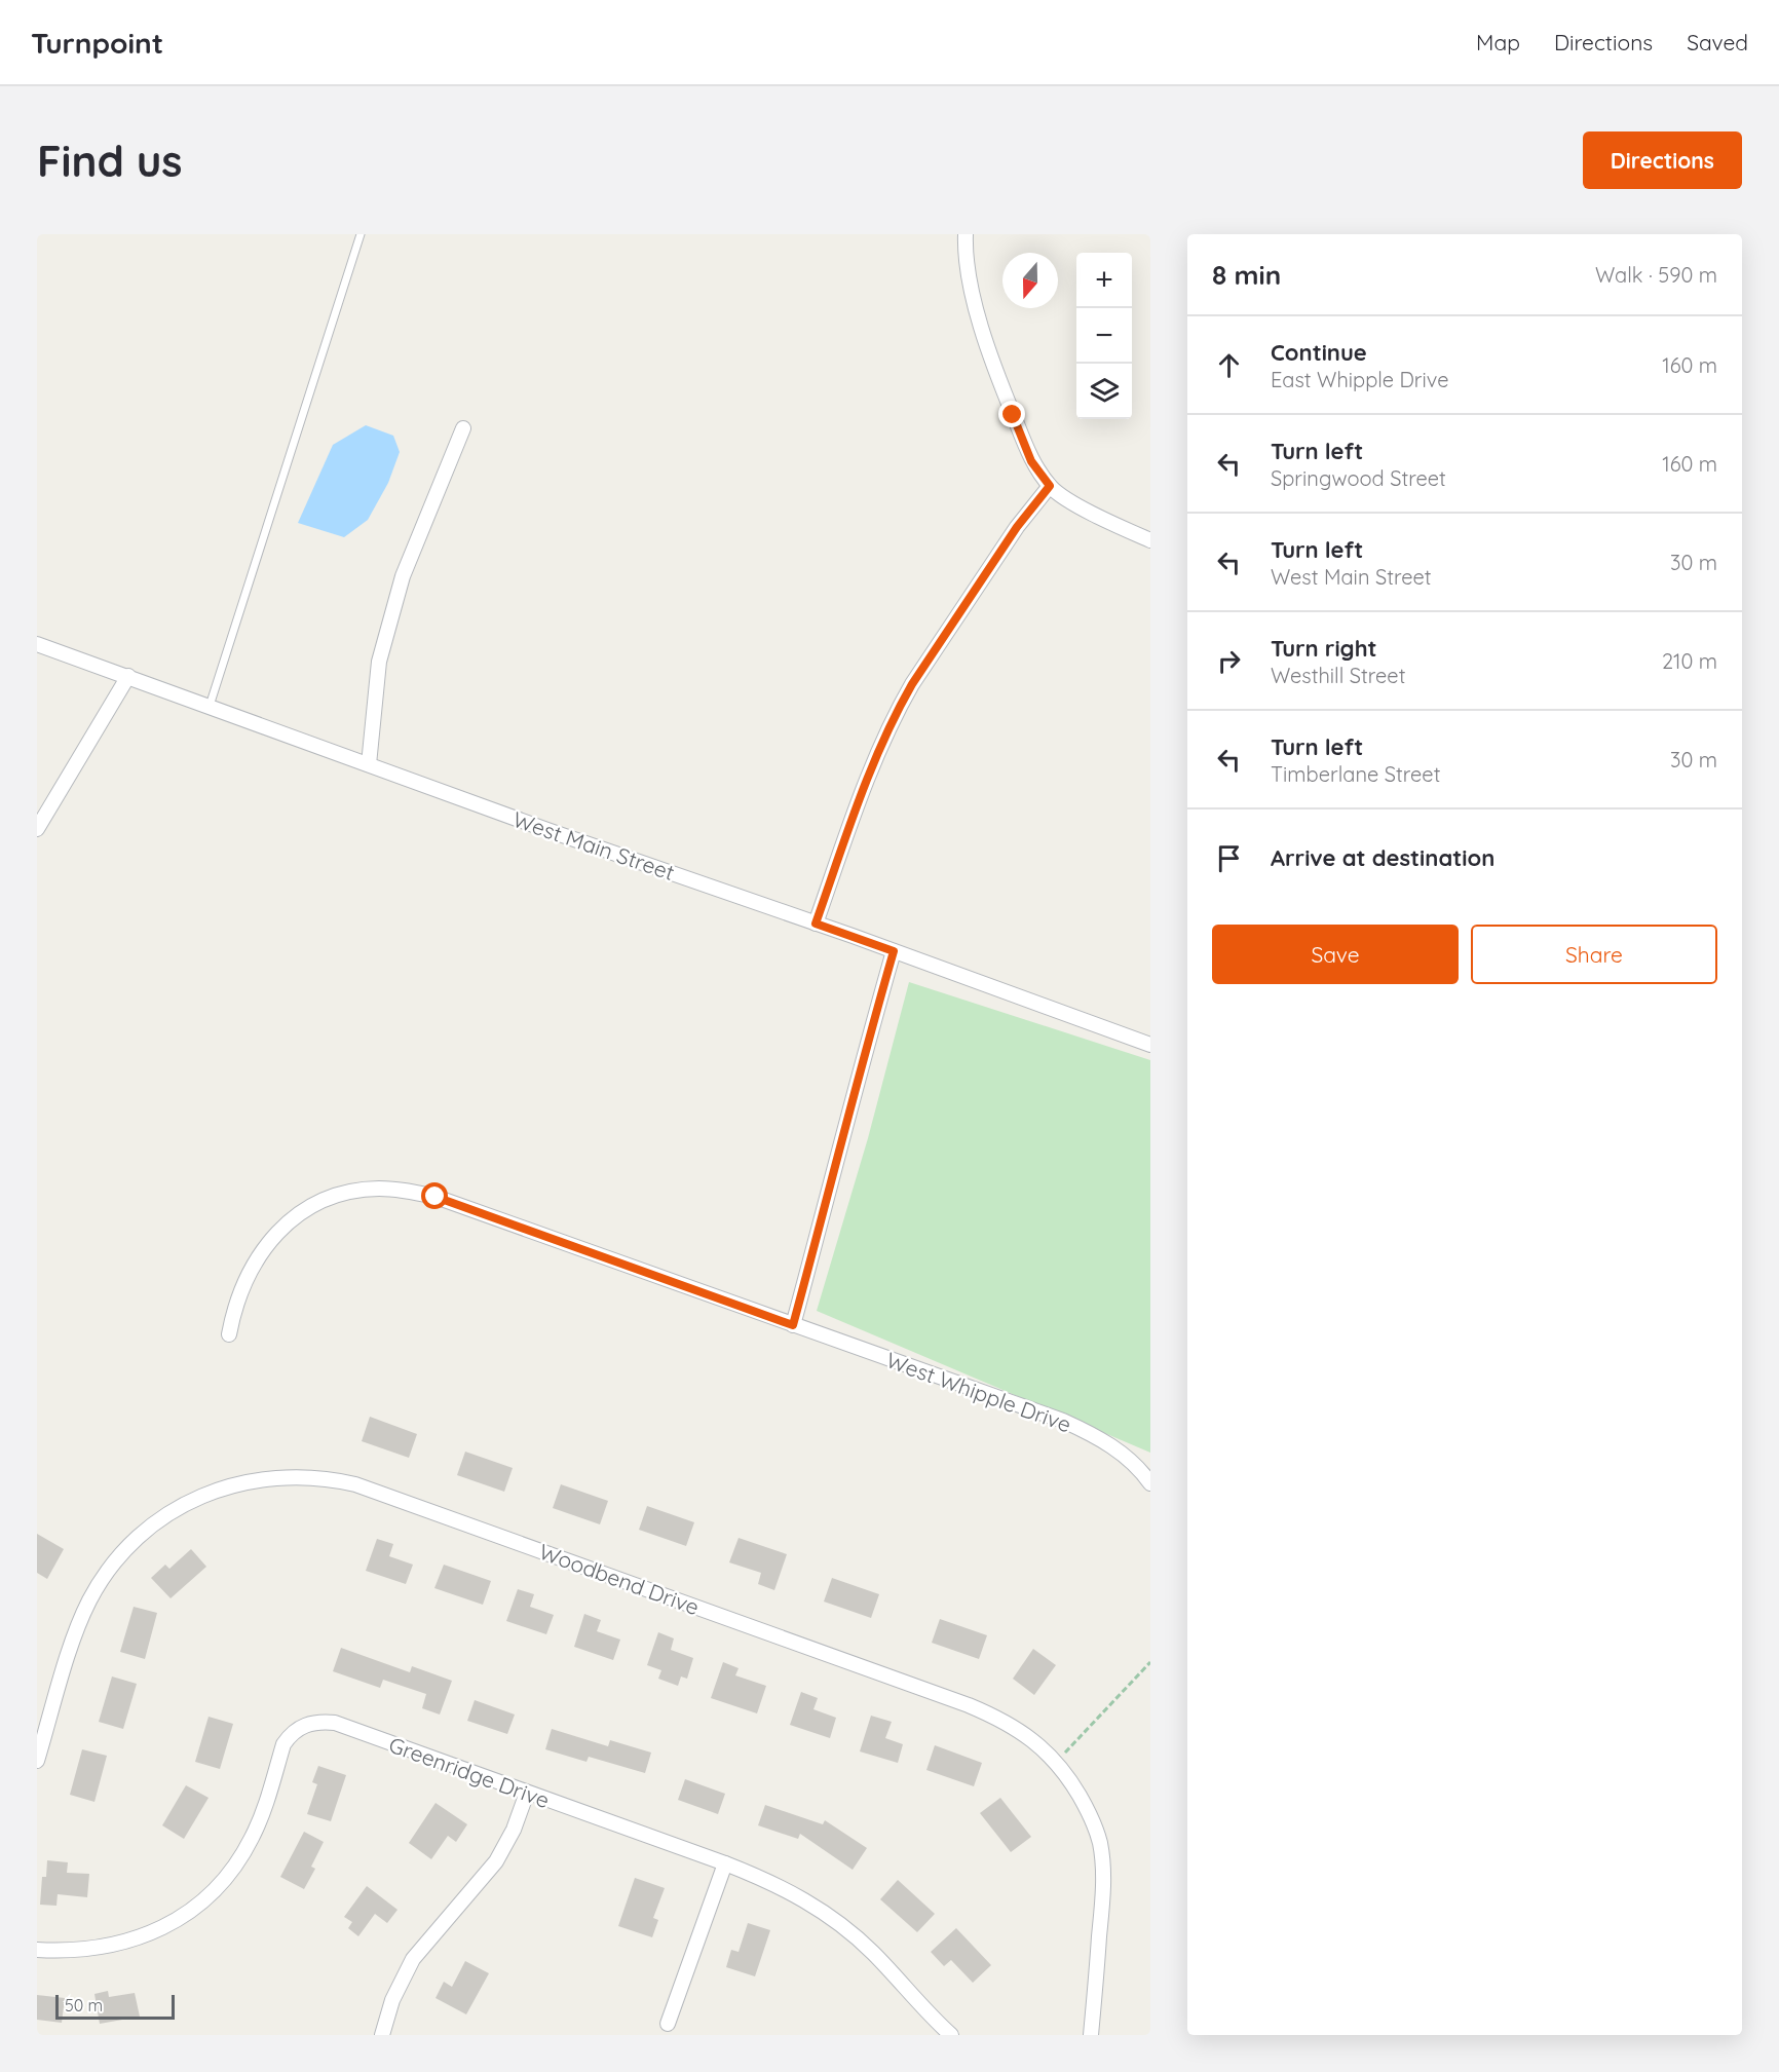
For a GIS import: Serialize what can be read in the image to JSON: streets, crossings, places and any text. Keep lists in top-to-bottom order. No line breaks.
{"streets":{"street":["West Main Street","West Whipple Drive","Woodbend Drive","Greenridge Drive"]},"scale_bar":"50 m","north":"bottom","page":{"header":"Turnpoint","nav":["Map","Directions","Saved"],"buttons":["Directions",["Save","Share"]],"title":"Find us","heading":["8 min","Walk · 590 m"],"map_buttons":["+","−"],"list":[["Continue","East Whipple Drive","160 m"],["Turn left","Springwood Street","160 m"],["Turn left","West Main Street","30 m"],["Turn right","Westhill Street","210 m"],["Turn left","Timberlane Street","30 m"],"Arrive at destination"],"scale":"50 m"}}
